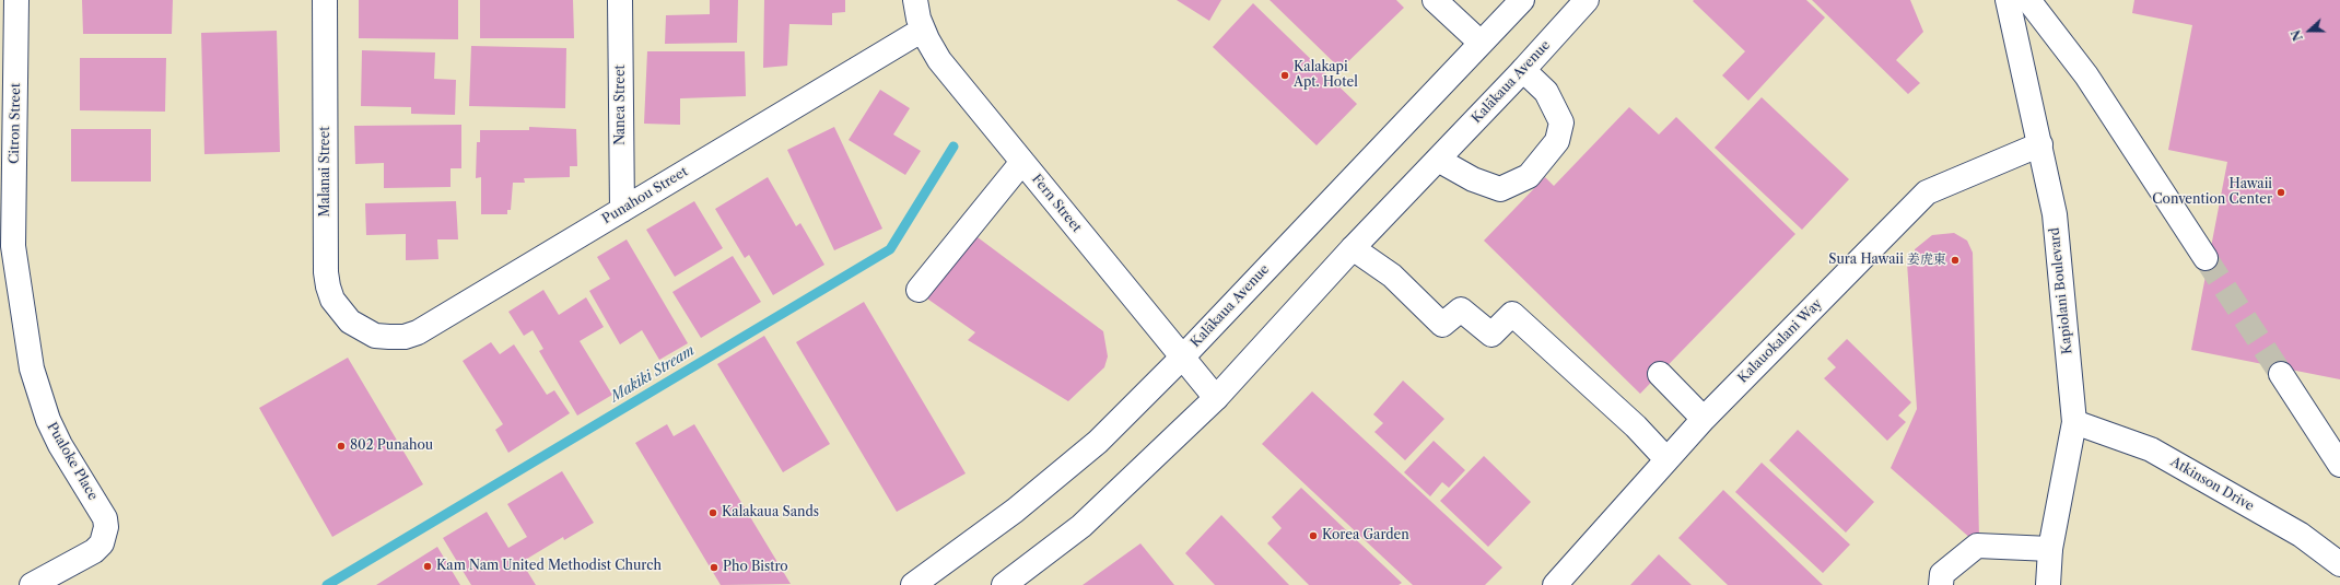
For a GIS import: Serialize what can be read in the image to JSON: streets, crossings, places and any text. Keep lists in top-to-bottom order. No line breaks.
{"streets":{"street":["Kalākaua Avenue","Nanea Street","Citron Street","Malanai Street","Punahou Street","Fern Street","Kapiolani Boulevard","Kalauokalani Way","Pualoke Place","Atkinson Drive"]},"crossings":[["Kalākaua Avenue","Fern Street"],["Nanea Street","Punahou Street"],["Citron Street","Pualoke Place"],["Malanai Street","Punahou Street"],["Punahou Street","Fern Street"],["Kapiolani Boulevard","Kalauokalani Way"],["Kapiolani Boulevard","Atkinson Drive"]],"water":["Makiki Stream"],"places":["Kalakapi Apt. Hotel","Hawaii Convention Center","Sura Hawaii 姜虎東","802 Punahou","Kalakaua Sands","Korea Garden","Kam Nam United Methodist Church","Pho Bistro"],"north":"left"}
